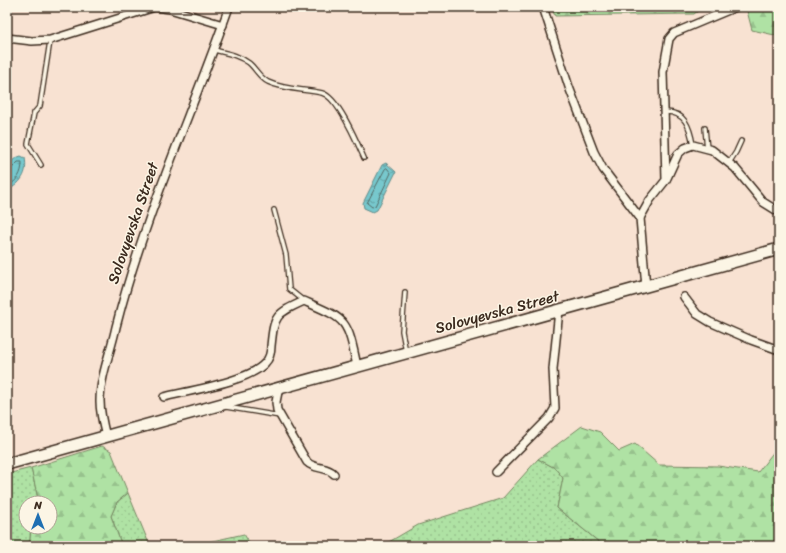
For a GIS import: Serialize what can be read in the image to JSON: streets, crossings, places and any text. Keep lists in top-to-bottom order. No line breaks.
{"streets":{"main road":["Solovyevska Street"]},"north":"top"}
